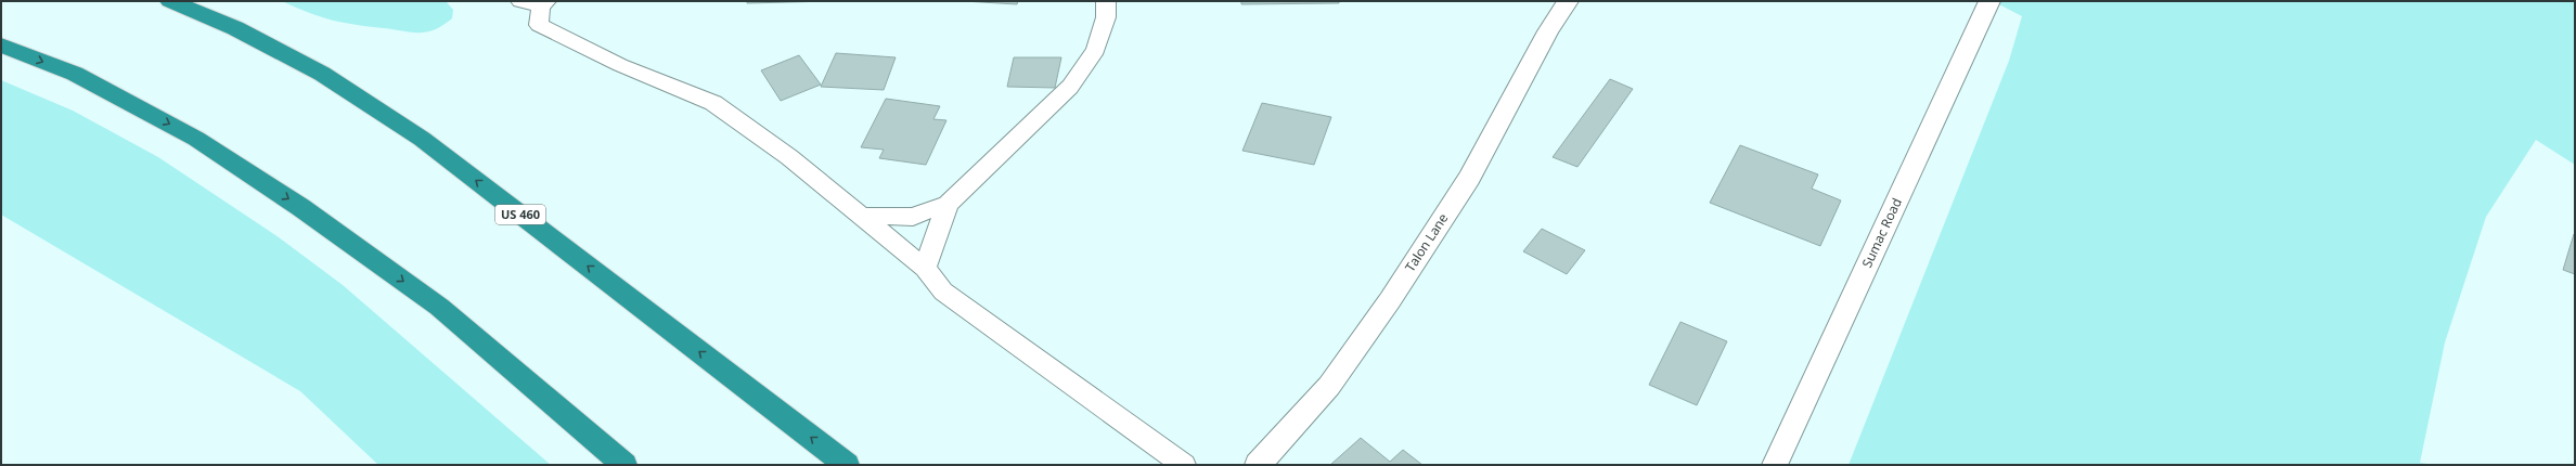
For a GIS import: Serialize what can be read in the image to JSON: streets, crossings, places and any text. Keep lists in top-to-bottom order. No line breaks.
{"streets":{"highway":["US 460"],"street":["Sumac Road","Talon Lane"]}}
